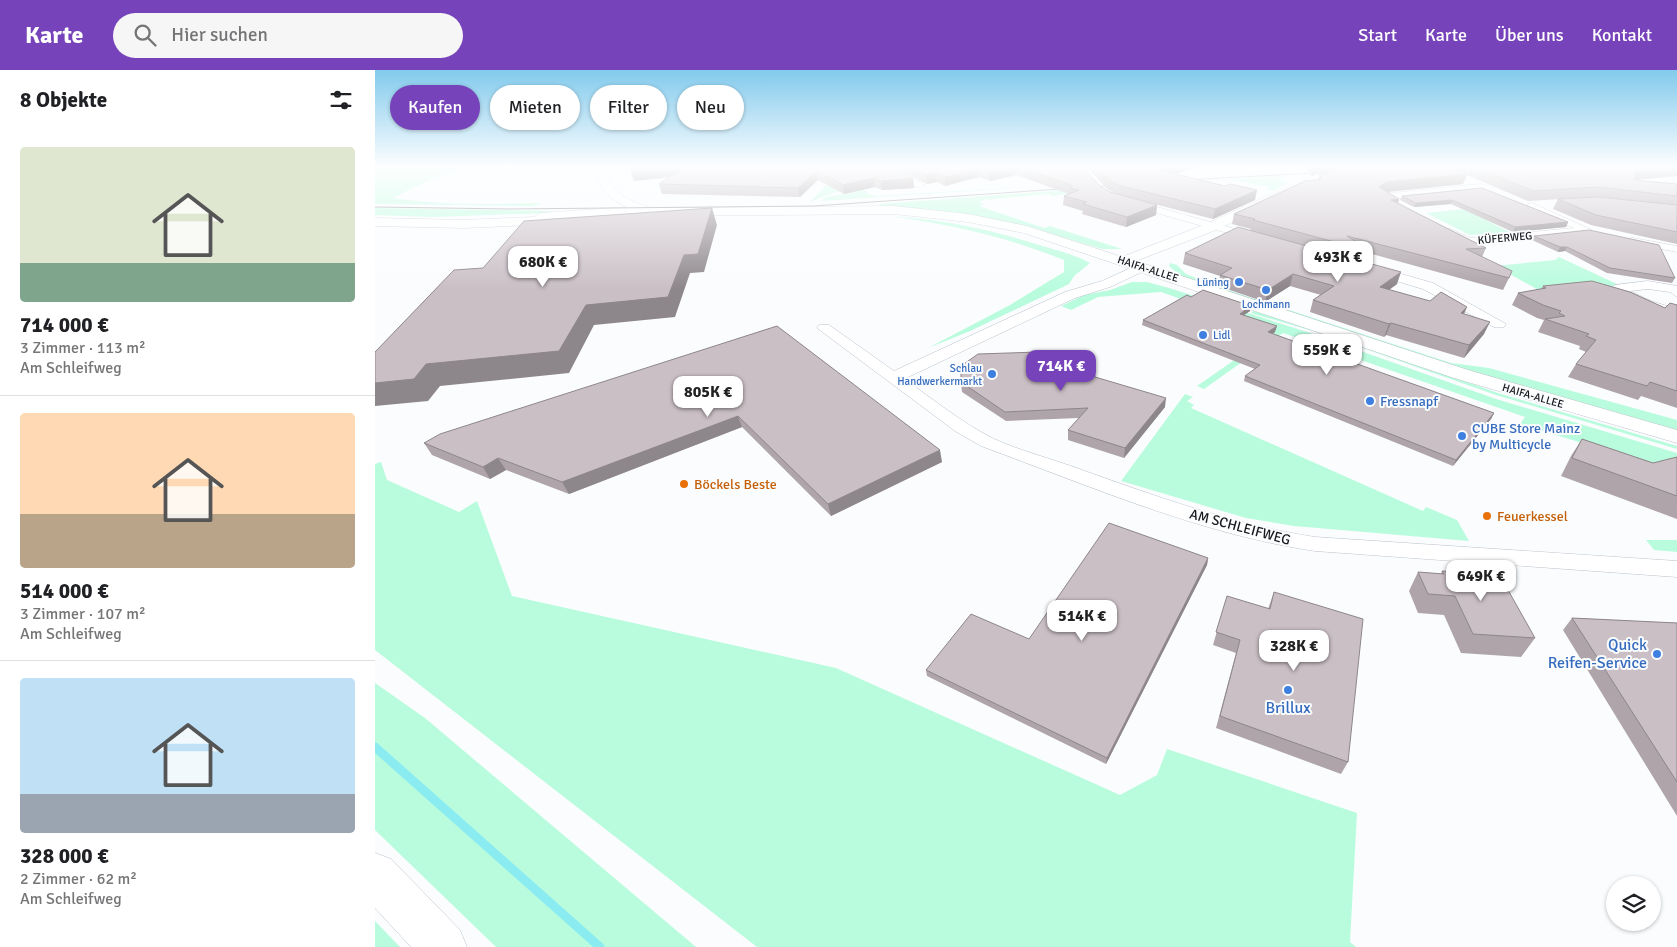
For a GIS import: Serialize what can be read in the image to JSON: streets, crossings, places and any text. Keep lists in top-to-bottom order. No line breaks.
{"streets":{"street":["KÜFERWEG","HAIFA-ALLEE","AM SCHLEIFWEG"]},"places":["Lüning","Lochmann","Lidl","Schlau Handwerkermarkt","Fressnapf","CUBE Store Mainz by Multicycle","Böckels Beste","Feuerkessel","Quick Reifen-Service","Brillux"],"page":{"header":"Karte","search":"Hier suchen","nav":["Start","Karte","Über uns","Kontakt"],"heading":"8 Objekte","chip":["Kaufen","Mieten","Filter","Neu"],"list":[{"name":"714 000 €","note":"3 Zimmer · 113 m² · Am Schleifweg"},{"name":"514 000 €","note":"3 Zimmer · 107 m² · Am Schleifweg"},{"name":"328 000 €","note":"2 Zimmer · 62 m² · Am Schleifweg"}],"price":["493K €","680K €","559K €","714K €","805K €","649K €","514K €","328K €"]}}
